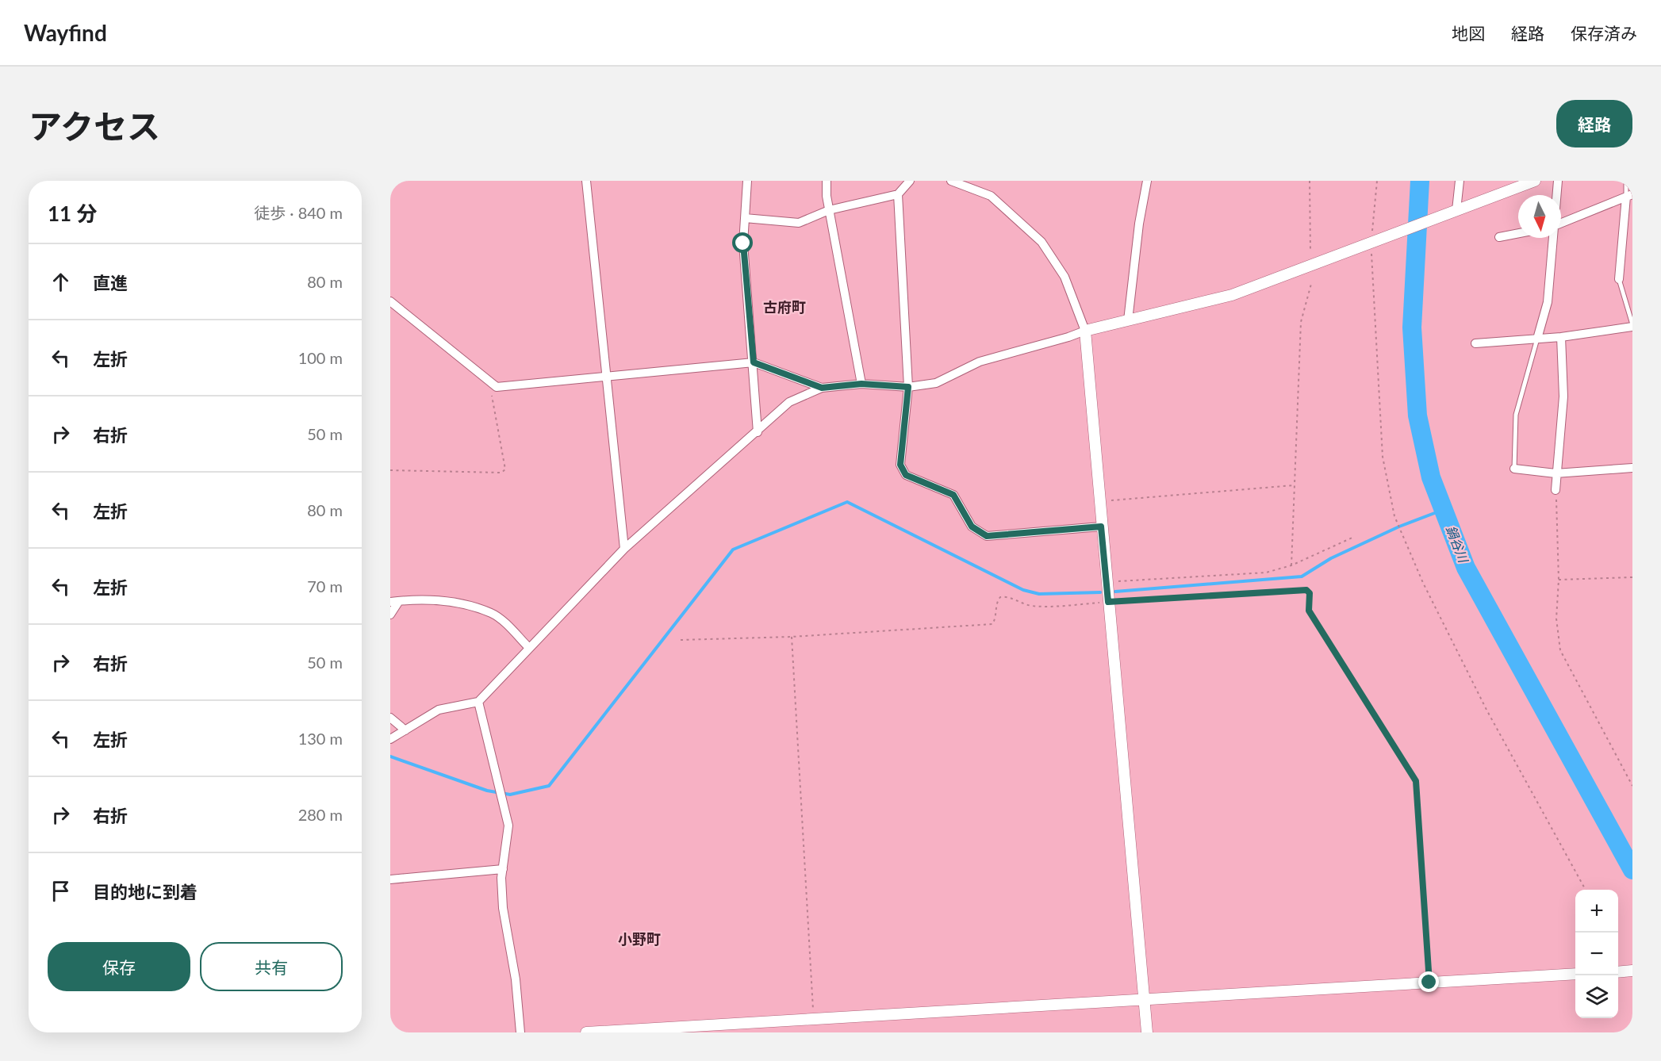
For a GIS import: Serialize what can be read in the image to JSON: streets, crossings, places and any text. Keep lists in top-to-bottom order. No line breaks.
{"districts":["古府町","小野町"],"water":["鍋谷川"],"north":"bottom","page":{"header":"Wayfind","nav":["地図","経路","保存済み"],"title":"アクセス","buttons":["経路",["保存","共有"]],"heading":["11 分","徒歩 · 840 m"],"list":[["直進","80 m"],["左折","100 m"],["右折","50 m"],["左折","80 m"],["左折","70 m"],["右折","50 m"],["左折","130 m"],["右折","280 m"],"目的地に到着"],"map_buttons":["+","−"]}}
